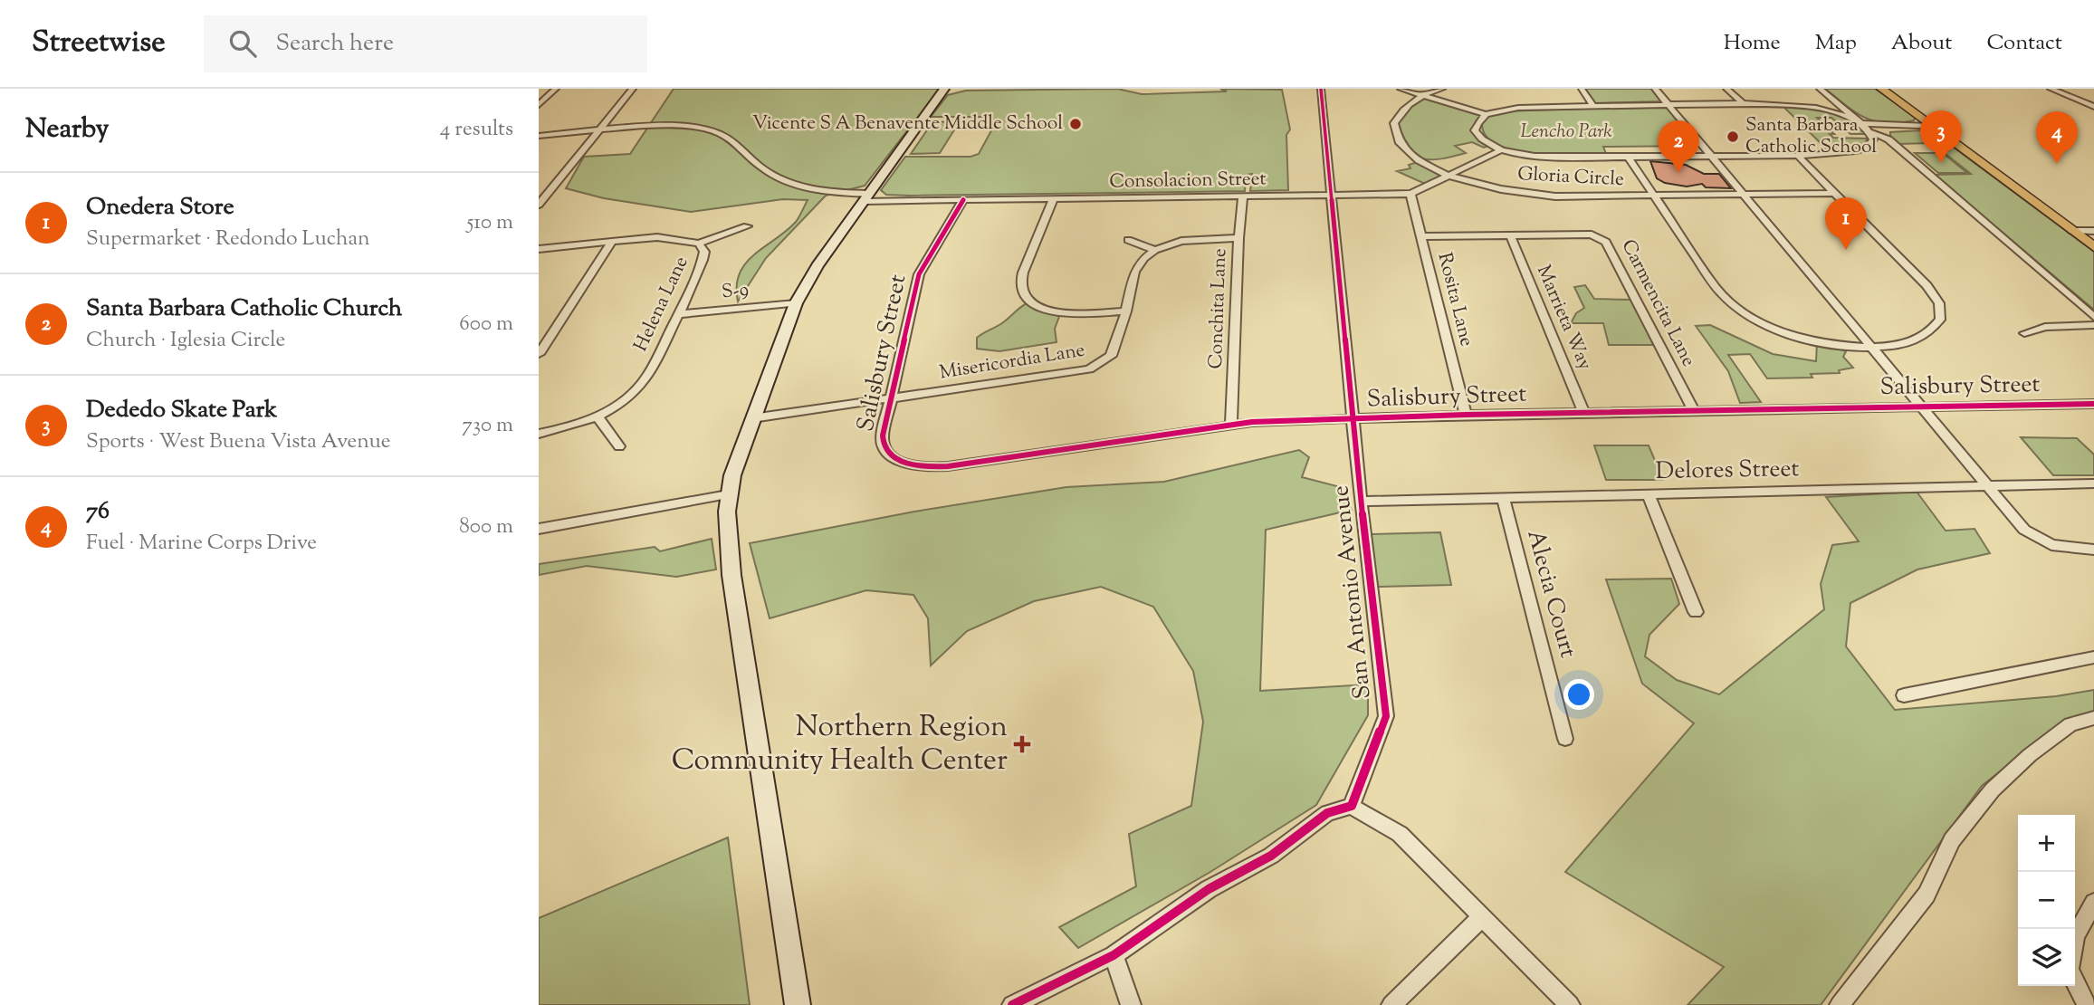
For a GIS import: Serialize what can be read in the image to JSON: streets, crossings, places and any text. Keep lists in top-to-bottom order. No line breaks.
{"streets":{"street":["Gloria Circle","Consolacion Street","S-9","Rosita Lane","Carmencita Lane","Helena Lane","Conchita Lane","Marrieta Way","Salisbury Street","Misericordia Lane","Delores Street","San Antonio Avenue","Alecia Court"]},"crossings":[["Gloria Circle","Consolacion Street"],["Consolacion Street","Rosita Lane"],["Consolacion Street","Conchita Lane"],["Consolacion Street","Salisbury Street"],["Consolacion Street","San Antonio Avenue"],["S-9","Helena Lane"],["Rosita Lane","Carmencita Lane"],["Rosita Lane","Salisbury Street"],["Carmencita Lane","Marrieta Way"],["Carmencita Lane","Salisbury Street"],["Conchita Lane","Salisbury Street"],["Marrieta Way","Salisbury Street"],["Salisbury Street","Misericordia Lane"],["Salisbury Street","San Antonio Avenue"],["Delores Street","San Antonio Avenue"],["Delores Street","Alecia Court"]],"parks":["Lencho Park"],"places":{"other":["Vicente S A Benavente Middle School","Santa Barbara Catholic School"],"health":["Northern Region Community Health Center"]},"page":{"header":"Streetwise","search":"Search here","nav":["Home","Map","About","Contact"],"heading":["Nearby","4 results"],"pins":["3","4","2","1"],"list":[{"mark":"1","name":"Onedera Store","note":"Supermarket · Redondo Luchan","value":"510 m"},{"mark":"2","name":"Santa Barbara Catholic Church","note":"Church · Iglesia Circle","value":"600 m"},{"mark":"3","name":"Dededo Skate Park","note":"Sports · West Buena Vista Avenue","value":"730 m"},{"mark":"4","name":"76","note":"Fuel · Marine Corps Drive","value":"800 m"}],"map_buttons":["+","−"]}}
